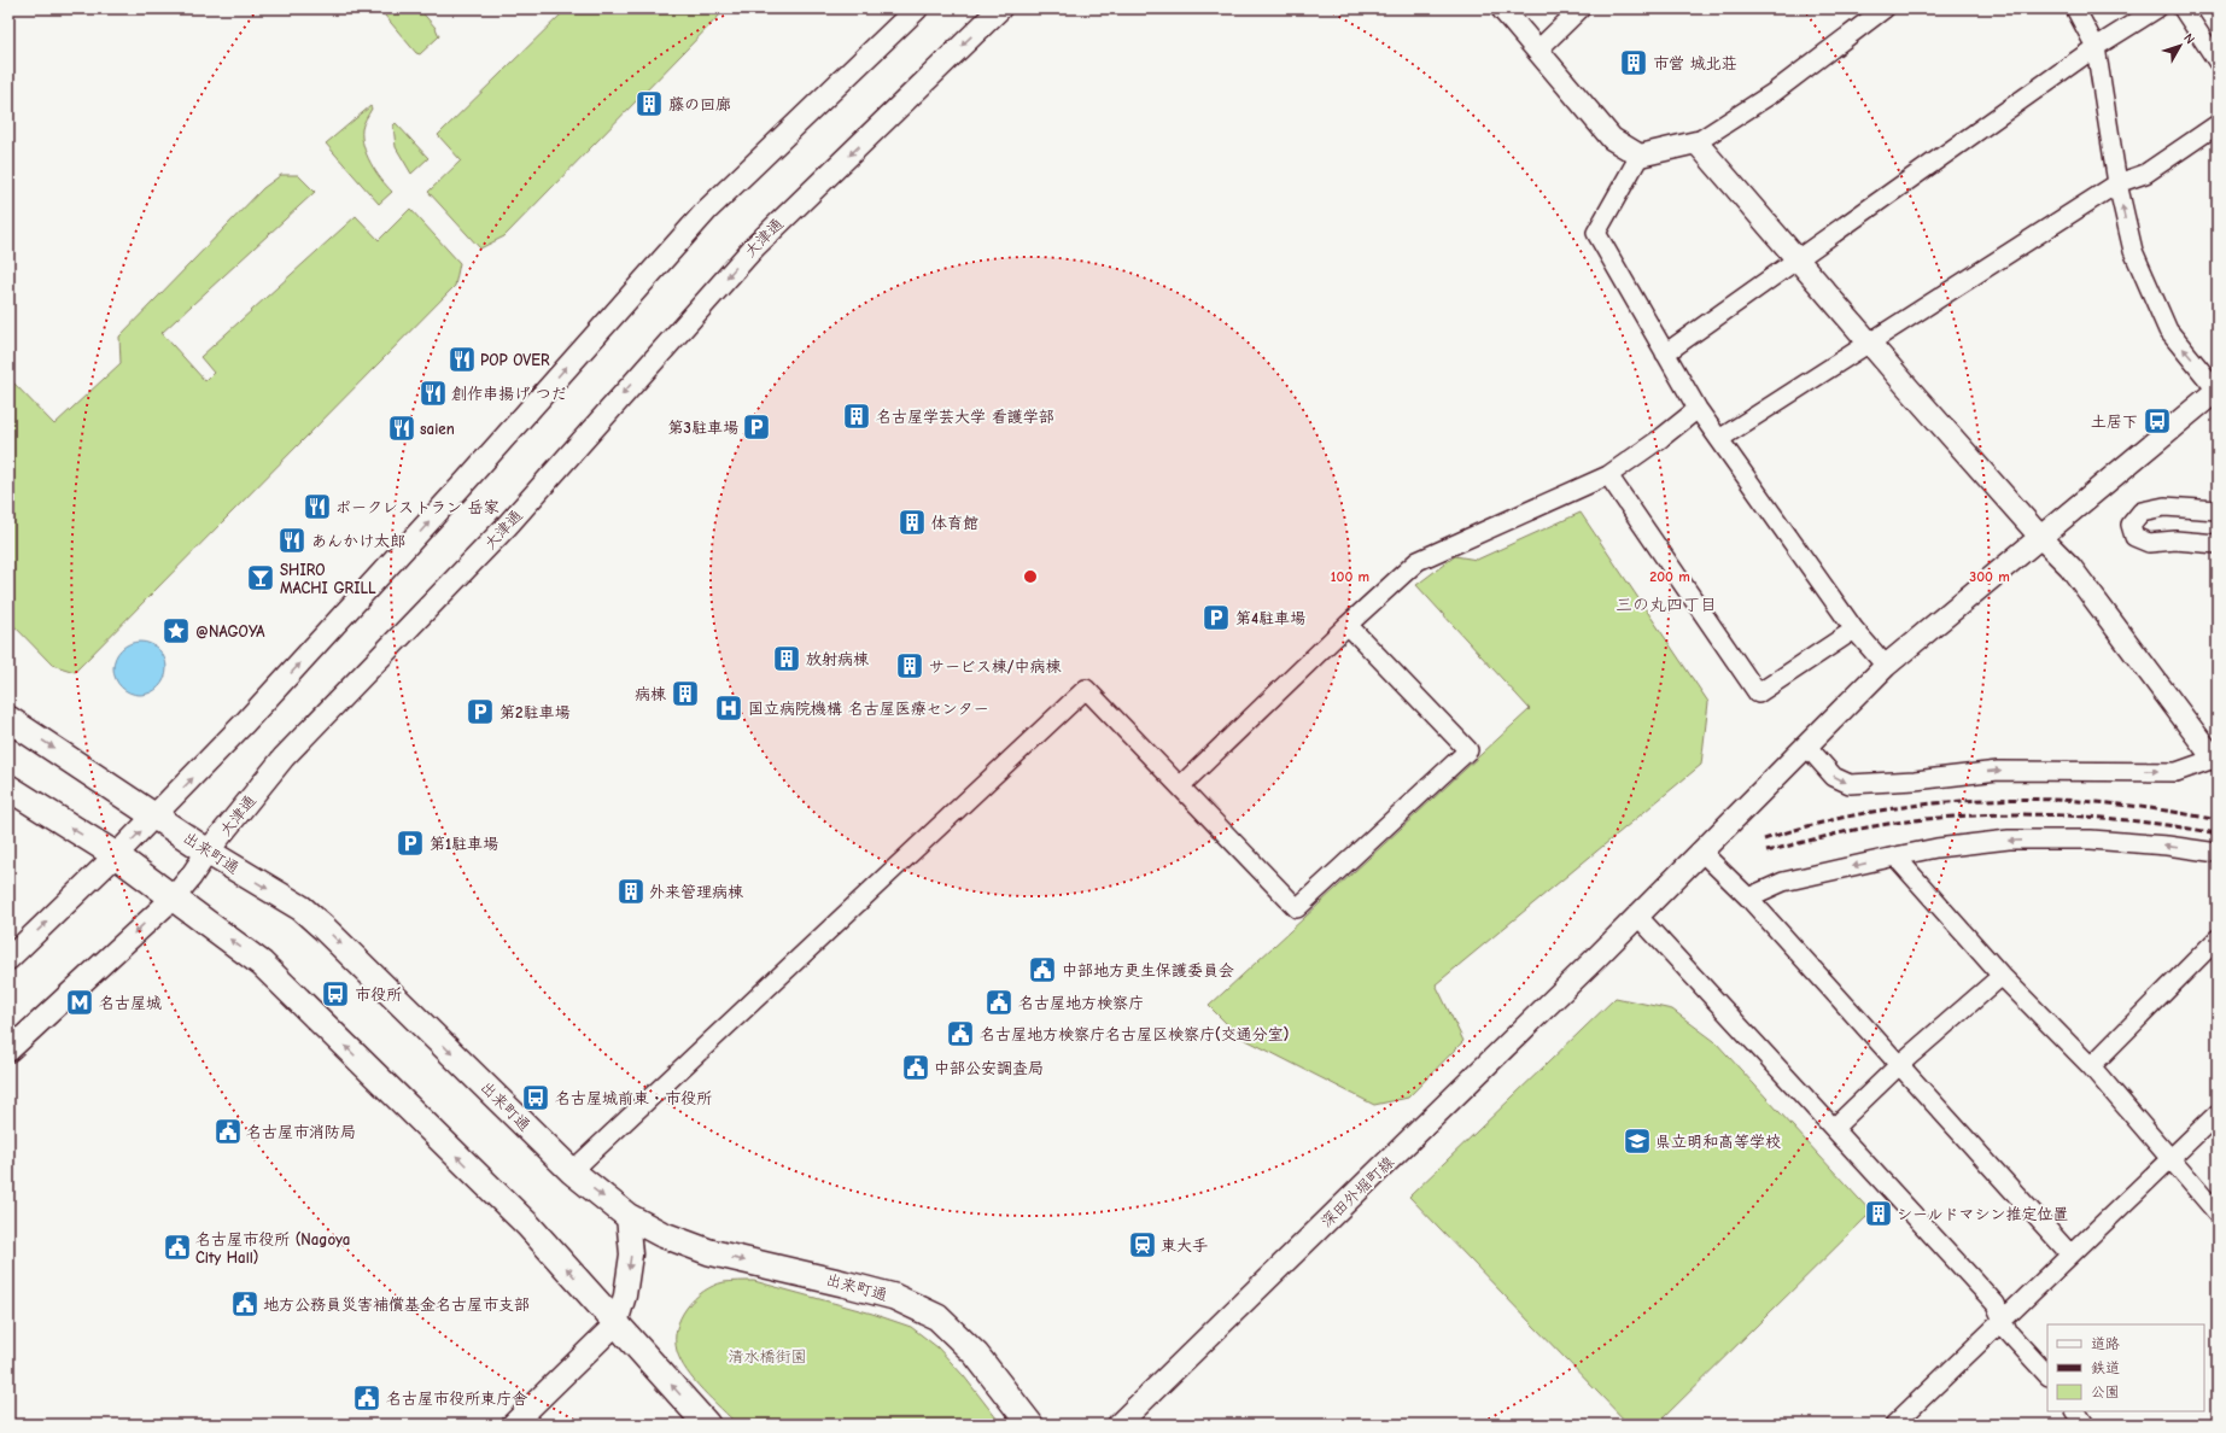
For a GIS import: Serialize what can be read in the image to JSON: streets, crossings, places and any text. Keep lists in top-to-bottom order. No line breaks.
{"streets":{"main road":["出来町通"],"street":["大津通","深田外堀町線"]},"crossings":[["大津通","出来町通"]],"districts":["三の丸四丁目"],"parks":["清水橋街園"],"places":{"building":["市営 城北荘","藤の回廊","名古屋学芸大学 看護学部","体育館","放射病棟","サービス棟/中病棟","病棟","外来管理病棟","シールドマシン推定位置"],"restaurant":["POP OVER","創作串揚げ つだ","saien","ポークレストラン 岳家","あんかけ太郎"],"bus stop":["土居下","市役所","名古屋城前東・市役所"],"parking":["第3駐車場","第4駐車場","第2駐車場","第1駐車場"],"bar":["SHIRO MACHI GRILL"],"place":["@NAGOYA"],"hospital":["国立病院機構 名古屋医療センター"],"public building":["中部地方更生保護委員会","名古屋地方検察庁","名古屋地方検察庁名古屋区検察庁(交通分室)","中部公安調査局","名古屋市消防局","名古屋市役所 (Nagoya City Hall)","地方公務員災害補償基金名古屋市支部","名古屋市役所東庁舎"],"metro station":["名古屋城"],"school or university":["県立明和高等学校"],"station":["東大手"]},"legend":["道路","鉄道","公園"],"north":"top right","rings":["100 m","200 m","300 m"]}
